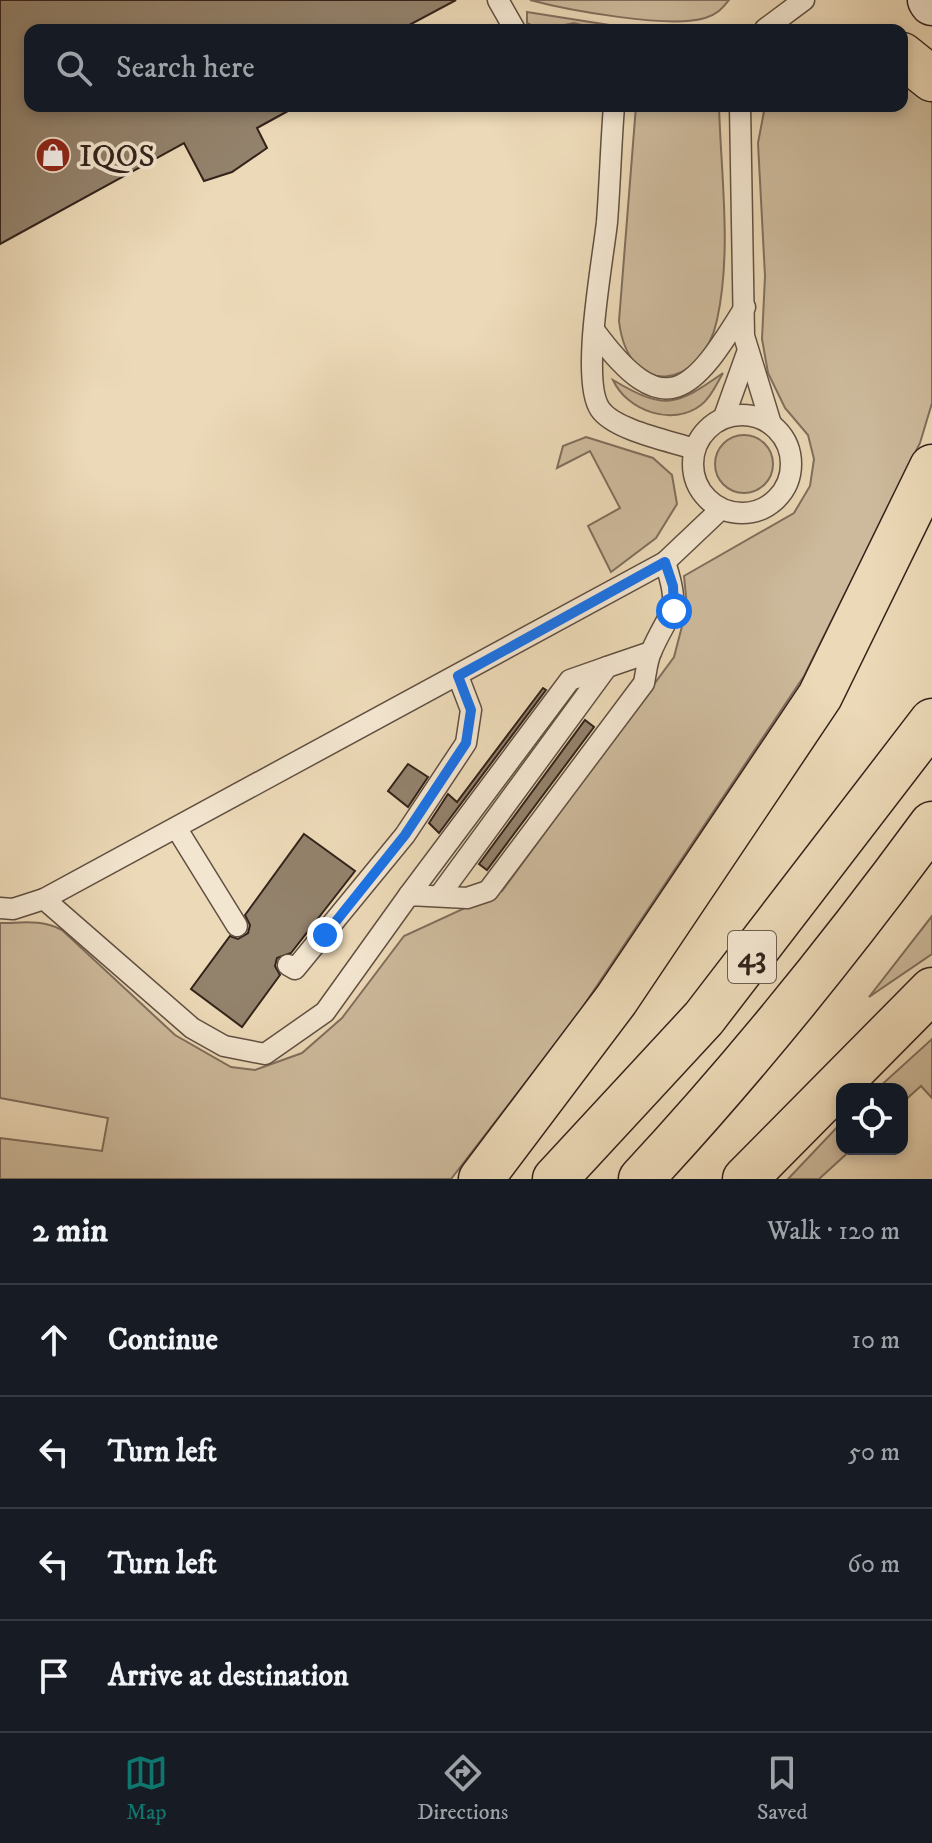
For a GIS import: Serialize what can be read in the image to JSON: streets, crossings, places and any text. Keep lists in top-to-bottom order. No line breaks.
{"streets":{"highway":["43"]},"places":{"shop":["IQOS"]},"page":{"search":"Search here","heading":["2 min","Walk · 120 m"],"list":[["Continue","10 m"],["Turn left","50 m"],["Turn left","60 m"],"Arrive at destination"],"nav":["Map","Directions","Saved"]}}
